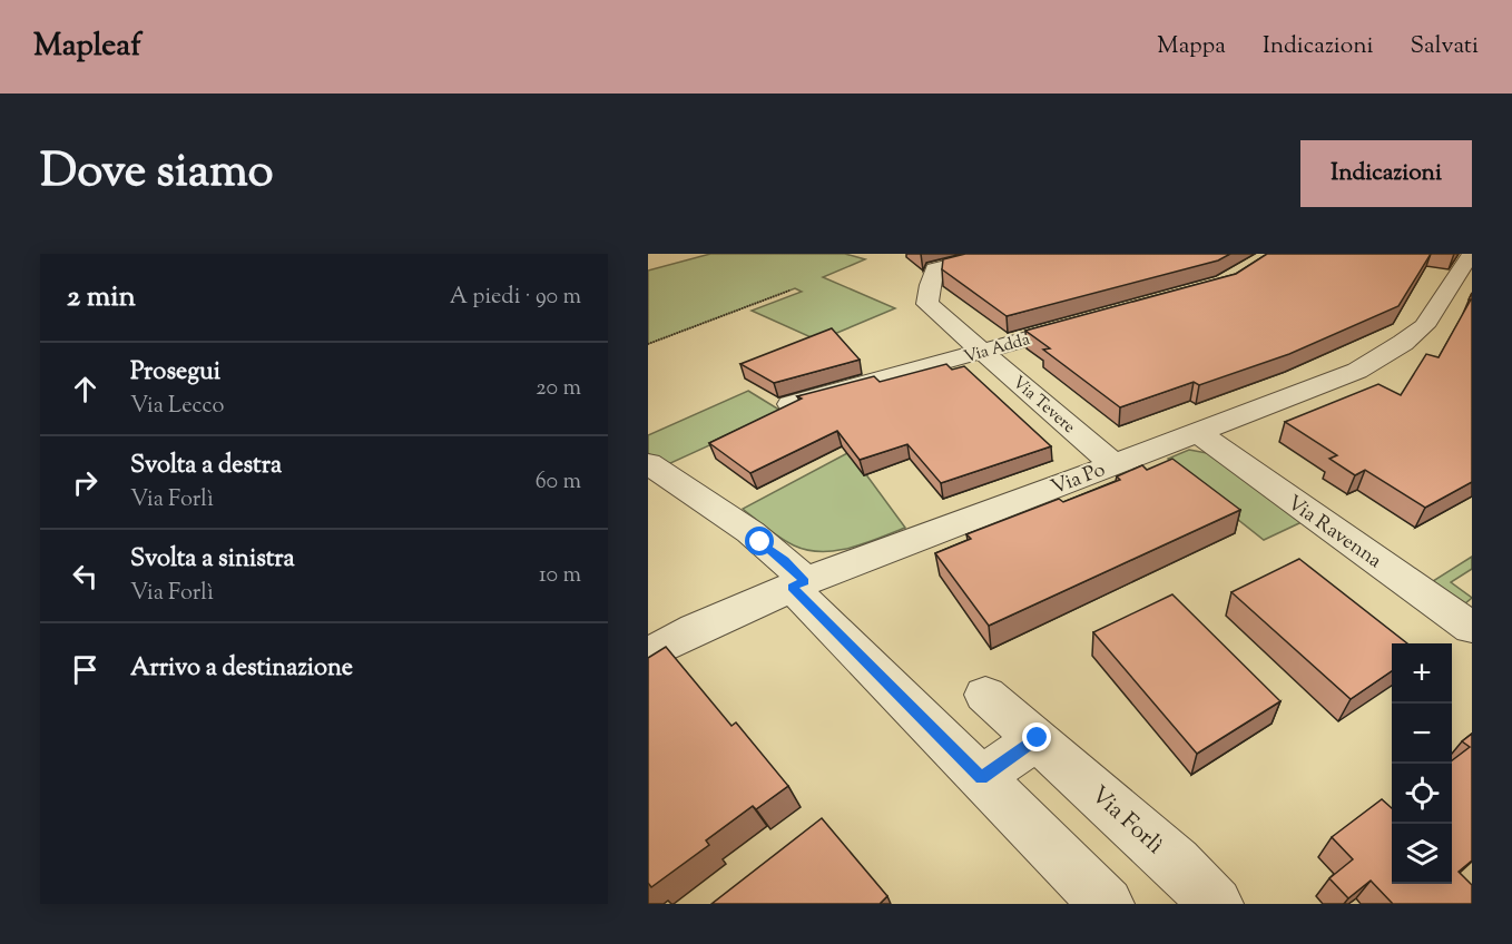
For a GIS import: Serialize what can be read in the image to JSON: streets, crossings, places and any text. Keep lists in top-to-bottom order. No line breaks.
{"streets":{"street":["Via Adda","Via Tevere","Via Po","Via Ravenna","Via Forlì"]},"crossings":[["Via Adda","Via Tevere"],["Via Tevere","Via Po"],["Via Po","Via Ravenna"]],"page":{"header":"Mapleaf","nav":["Mappa","Indicazioni","Salvati"],"title":"Dove siamo","buttons":"Indicazioni","heading":["2 min","A piedi · 90 m"],"list":[["Prosegui","Via Lecco","20 m"],["Svolta a destra","Via Forlì","60 m"],["Svolta a sinistra","Via Forlì","10 m"],"Arrivo a destinazione"],"map_buttons":["+","−"]}}
